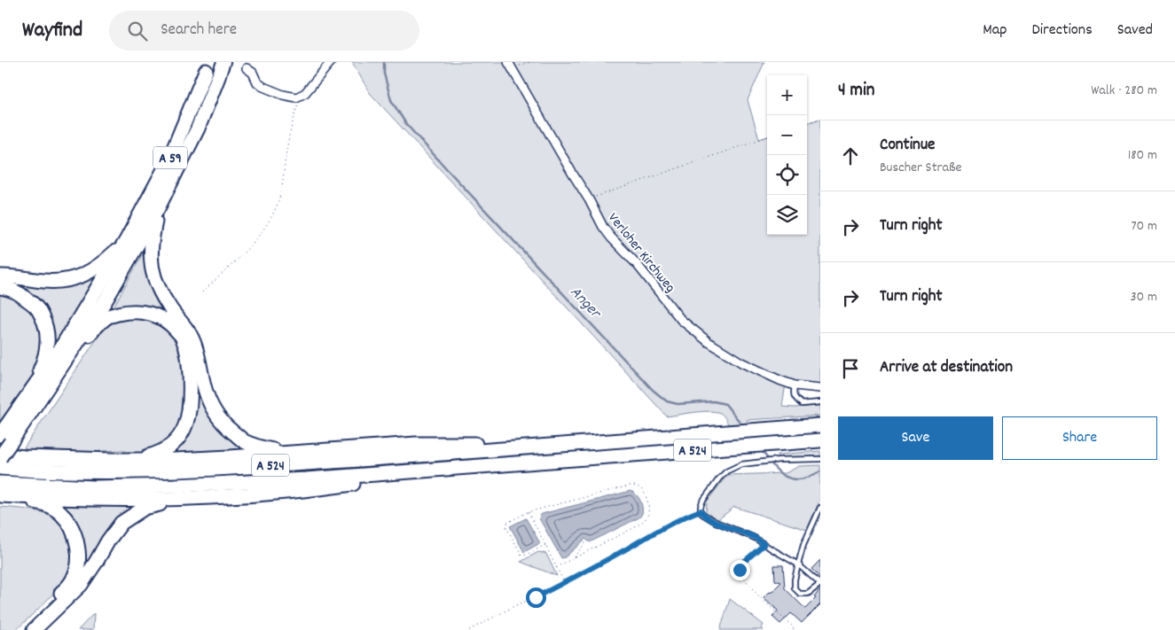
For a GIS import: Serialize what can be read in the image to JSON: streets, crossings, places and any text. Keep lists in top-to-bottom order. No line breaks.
{"streets":{"highway":["A 59","A 524"],"street":["Verloher Kirchweg"]},"water":["Anger"],"page":{"header":"Wayfind","search":"Search here","nav":["Map","Directions","Saved"],"heading":["4 min","Walk · 280 m"],"map_buttons":["+","−"],"list":[["Continue","Buscher Straße","180 m"],["Turn right","70 m"],["Turn right","30 m"],"Arrive at destination"],"buttons":["Save","Share"]}}
